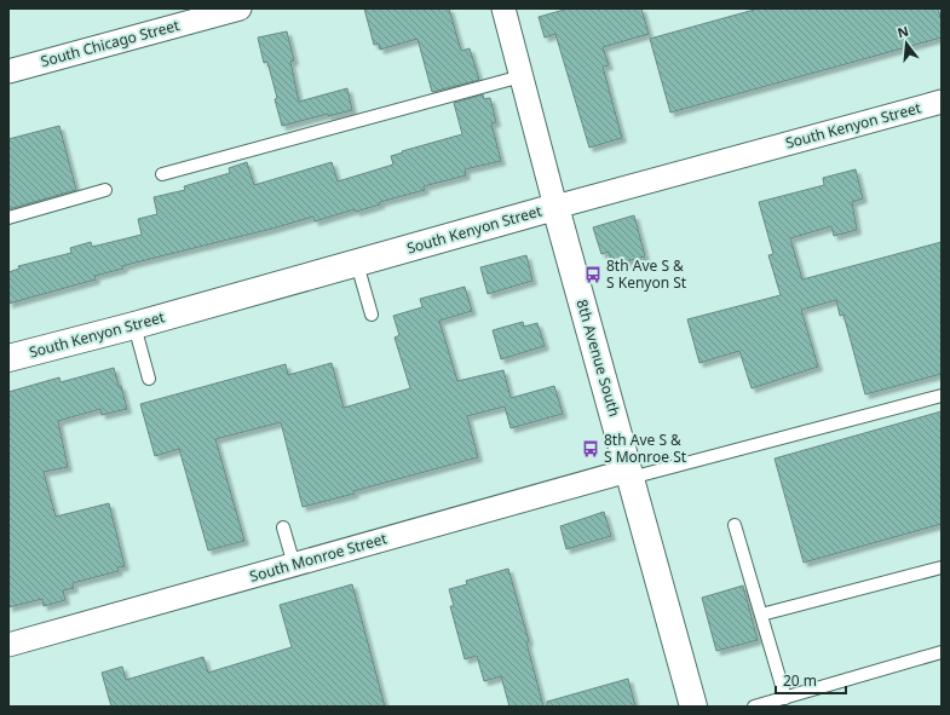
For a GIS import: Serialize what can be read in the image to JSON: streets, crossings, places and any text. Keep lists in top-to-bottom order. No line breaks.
{"streets":{"street":["South Chicago Street","South Kenyon Street","8th Avenue South","South Monroe Street"]},"crossings":[["South Kenyon Street","8th Avenue South"],["8th Avenue South","South Monroe Street"]],"places":{"bus stop":["8th Ave S & S Kenyon St","8th Ave S & S Monroe St"]},"scale_bar":"20 m","north":"top"}
